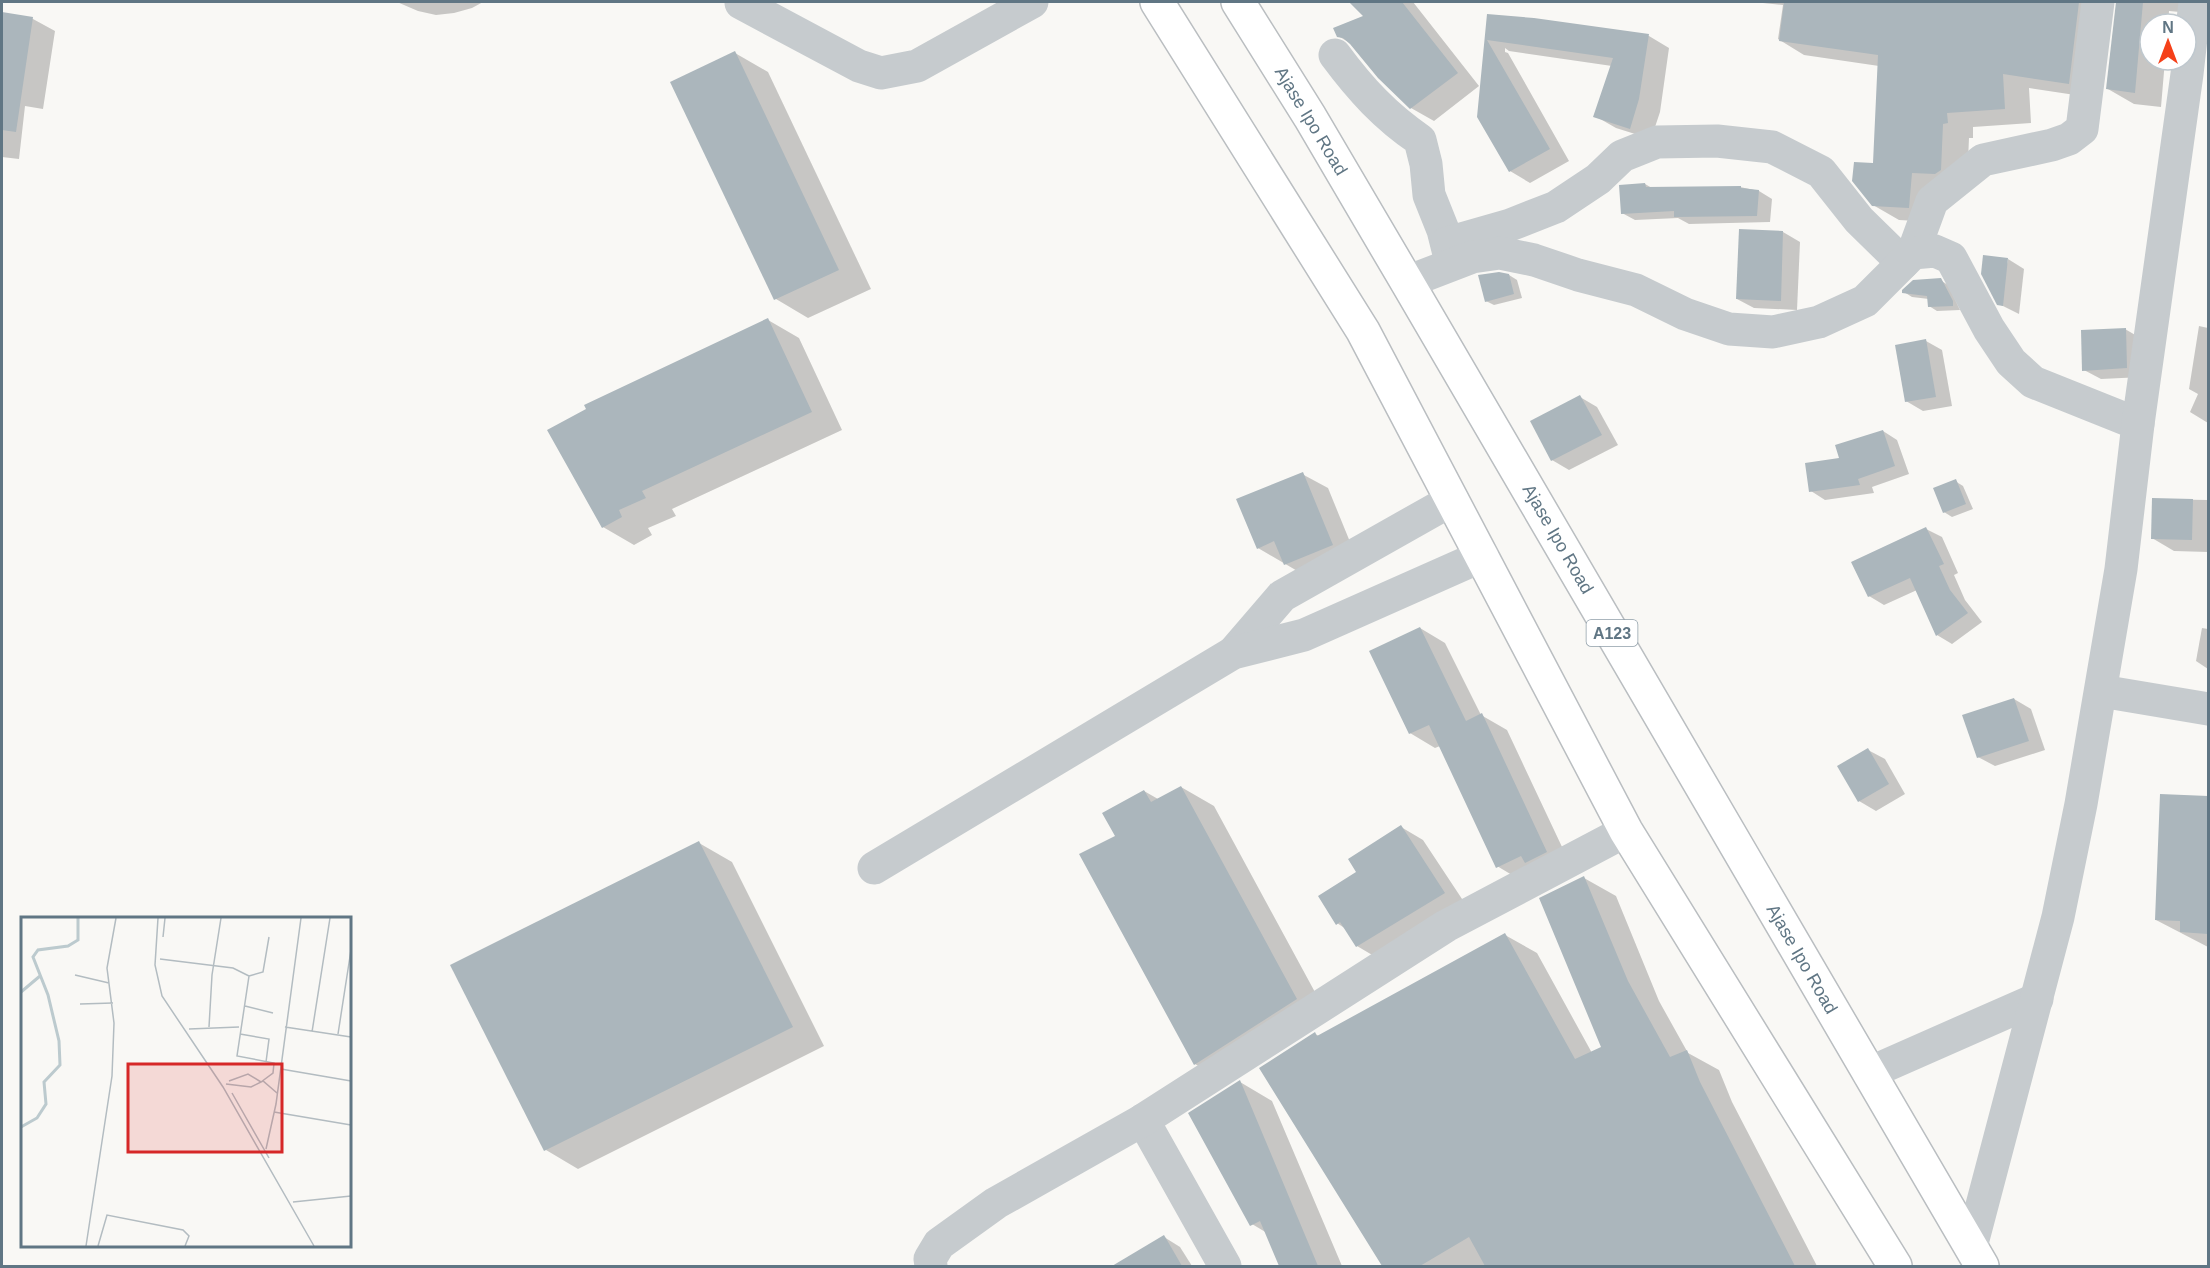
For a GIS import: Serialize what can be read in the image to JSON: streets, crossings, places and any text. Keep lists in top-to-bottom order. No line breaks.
{"streets":{"highway":["Ajase Ipo Road","A123"]},"north":"top"}
